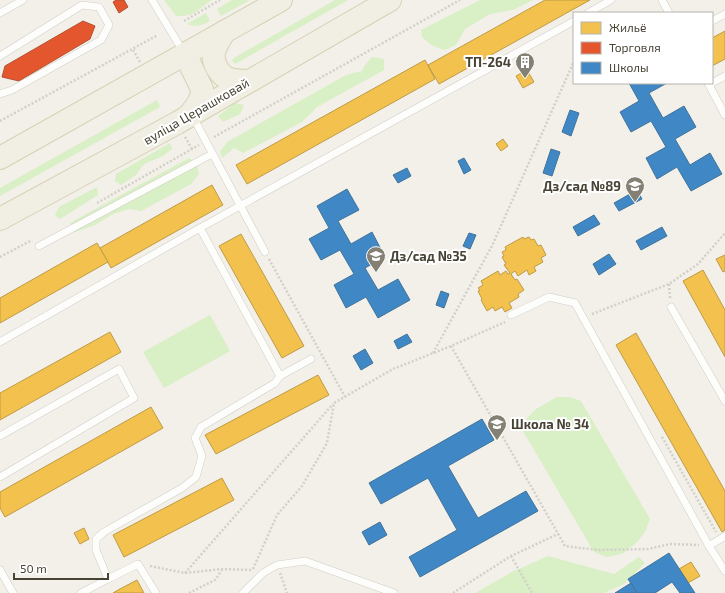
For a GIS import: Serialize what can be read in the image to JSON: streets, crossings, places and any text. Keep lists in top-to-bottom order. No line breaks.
{"streets":{"main road":["вуліца Церашковай"]},"places":{"building":["ТП-264"],"school or university":["Дз/сад №89","Дз/сад №35","Школа № 34"]},"legend":["Жильё","Торговля","Школы"],"scale_bar":"50 m"}
